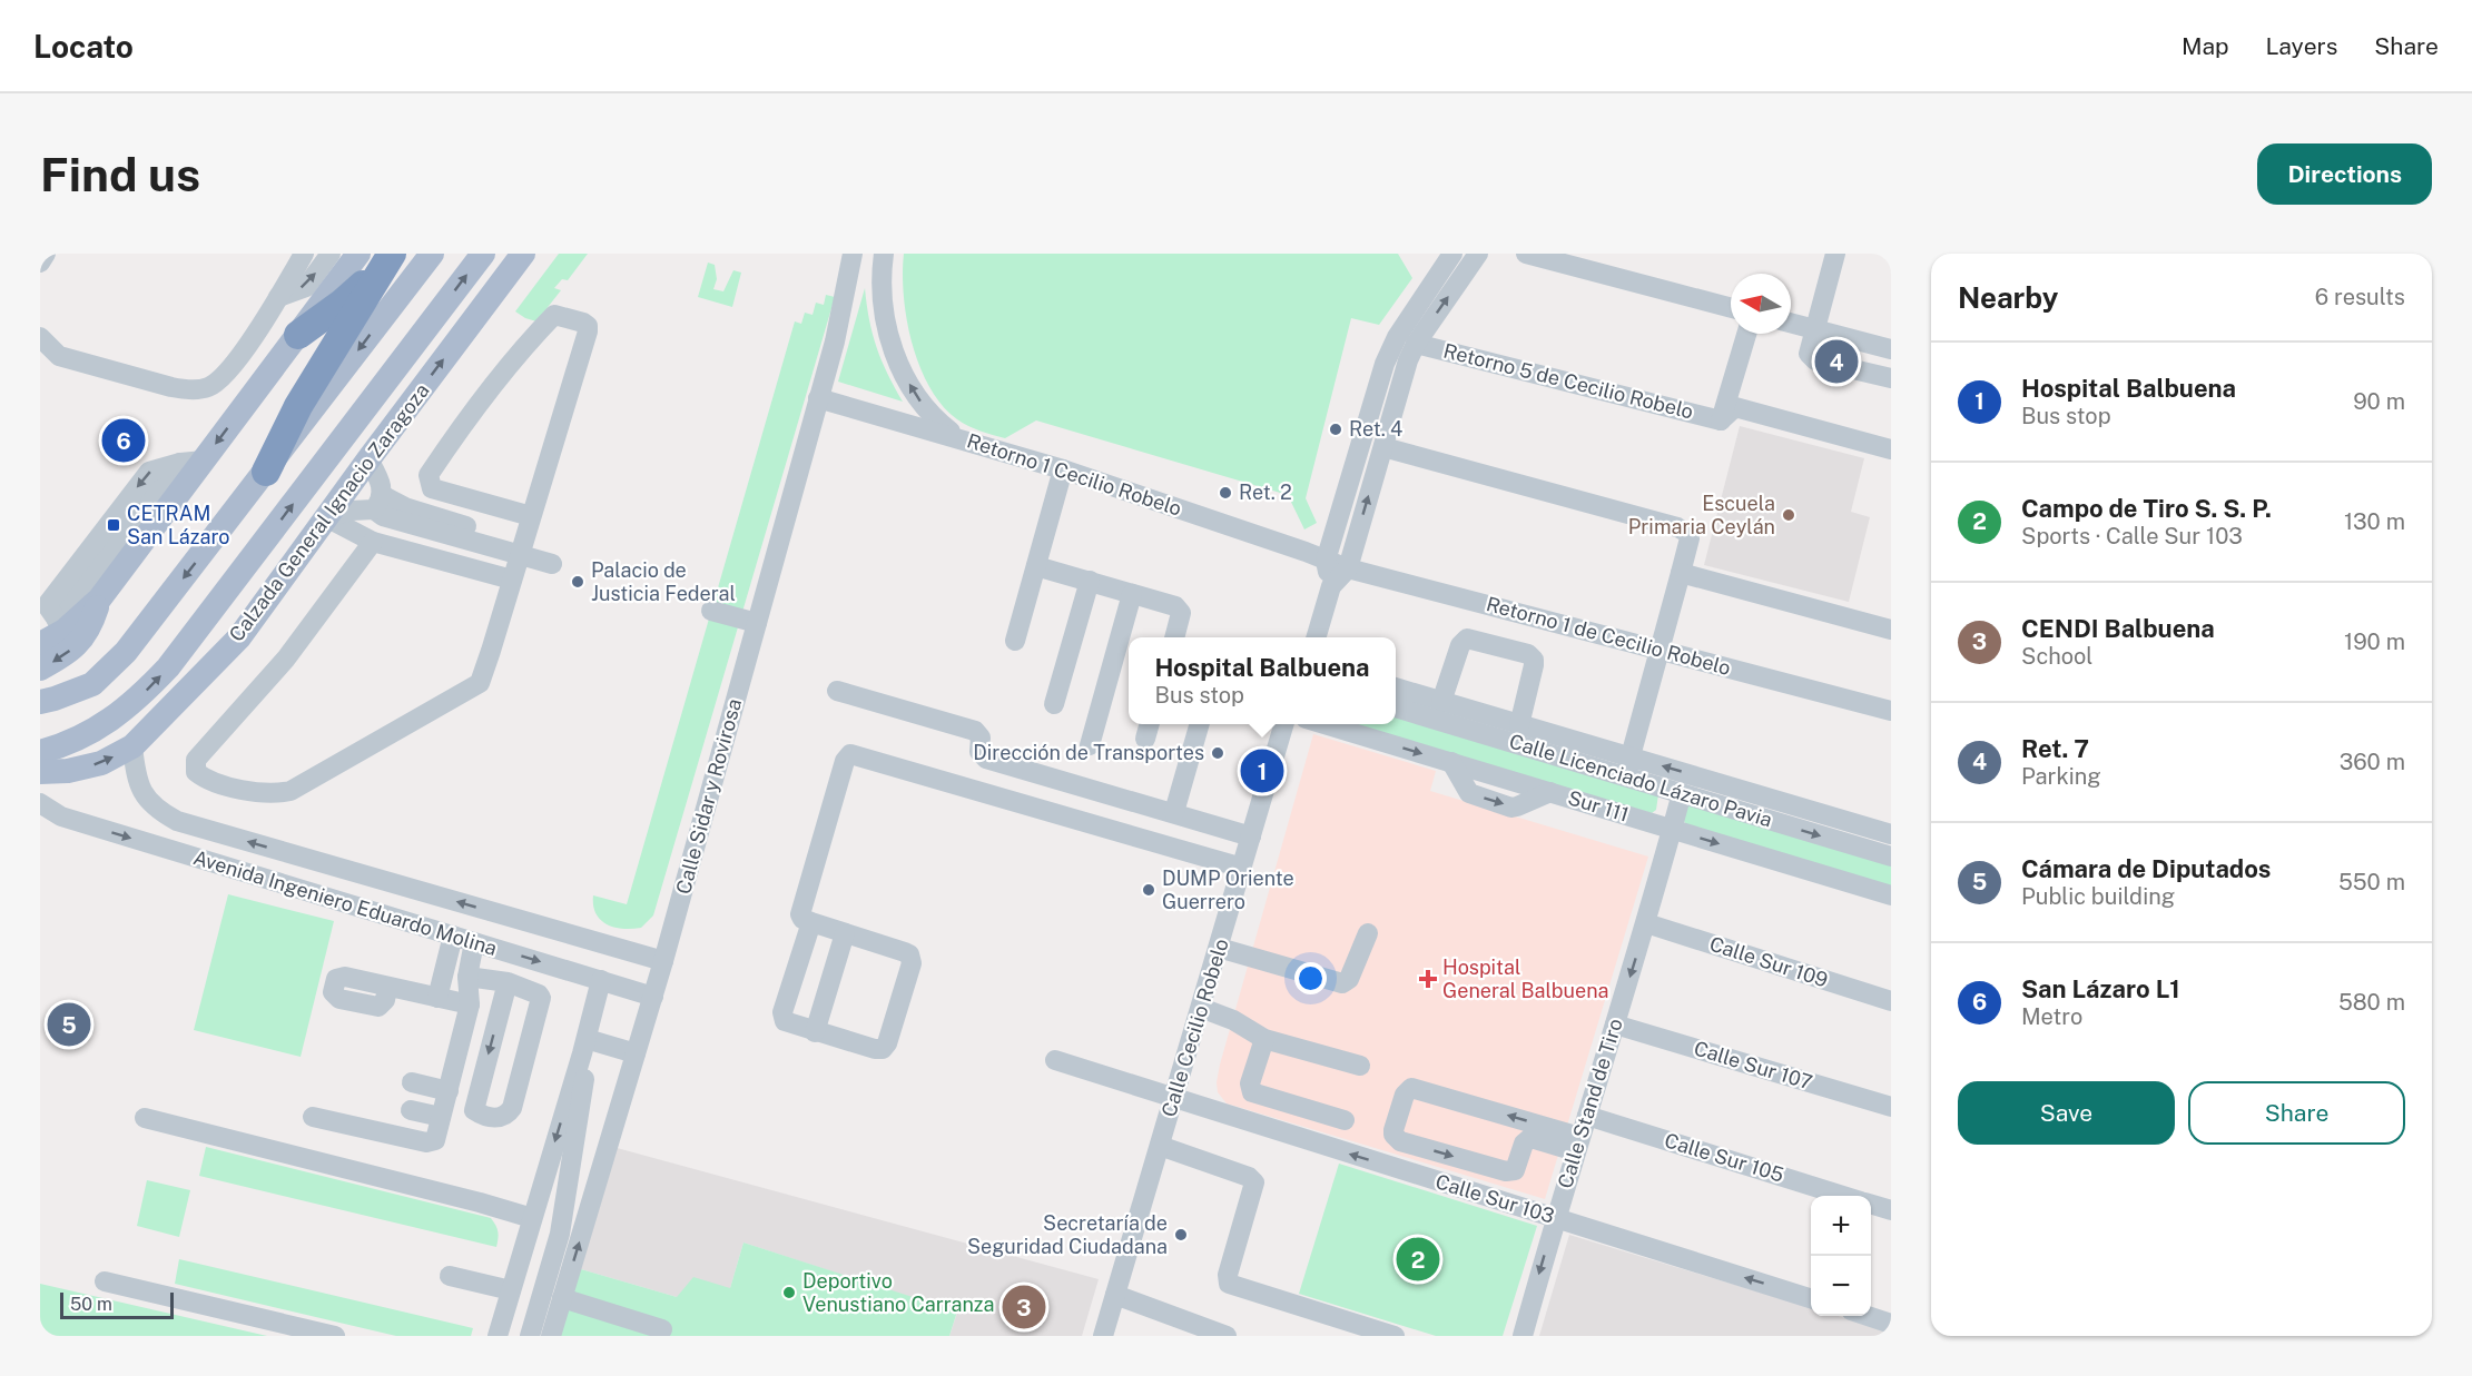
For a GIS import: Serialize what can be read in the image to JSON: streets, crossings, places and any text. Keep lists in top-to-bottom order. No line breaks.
{"streets":{"main road":["Calzada General Ignacio Zaragoza"],"street":["Retorno 5 de Cecilio Robelo","Retorno 1 Cecilio Robelo","Retorno 1 de Cecilio Robelo","Calle Licenciado Lázaro Pavia","Calle Sidar y Rovirosa","Sur 111","Avenida Ingeniero Eduardo Molina","Calle Sur 109","Calle Cecilio Robelo","Calle Sur 107","Calle Stand de Tiro","Calle Sur 105","Calle Sur 103"]},"crossings":[["Retorno 1 Cecilio Robelo","Retorno 1 de Cecilio Robelo"],["Retorno 1 Cecilio Robelo","Calle Sidar y Rovirosa"],["Calzada General Ignacio Zaragoza","Avenida Ingeniero Eduardo Molina"],["Calle Licenciado Lázaro Pavia","Calle Stand de Tiro"],["Calle Sidar y Rovirosa","Avenida Ingeniero Eduardo Molina"],["Sur 111","Calle Stand de Tiro"],["Calle Sur 109","Calle Stand de Tiro"],["Calle Cecilio Robelo","Calle Sur 103"],["Calle Sur 107","Calle Stand de Tiro"],["Calle Stand de Tiro","Calle Sur 105"],["Calle Stand de Tiro","Calle Sur 103"]],"one_way":["Sur 111","Calle Stand de Tiro","Calle Sur 103"],"places":{"other":["Ret. 4","Ret. 2","Escuela Primaria Ceylán","Palacio de Justicia Federal","Dirección de Transportes","DUMP Oriente Guerrero","Secretaría de Seguridad Ciudadana","Deportivo Venustiano Carranza"],"transit":["CETRAM San Lázaro"],"health":["Hospital General Balbuena"]},"scale_bar":"50 m","north":"left","page":{"header":"Locato","nav":["Map","Layers","Share"],"buttons":["Directions",["Save","Share"]],"title":"Find us","heading":["Nearby","6 results"],"pins":["4","6","1","5","2","3"],"list":[{"mark":"1","name":"Hospital Balbuena","note":"Bus stop","value":"90 m"},{"mark":"2","name":"Campo de Tiro S. S. P.","note":"Sports · Calle Sur 103","value":"130 m"},{"mark":"3","name":"CENDI Balbuena","note":"School","value":"190 m"},{"mark":"4","name":"Ret. 7","note":"Parking","value":"360 m"},{"mark":"5","name":"Cámara de Diputados","note":"Public building","value":"550 m"},{"mark":"6","name":"San Lázaro L1","note":"Metro","value":"580 m"}],"popup":["Hospital Balbuena","Bus stop"],"map_buttons":["+","−"],"scale":"50 m"}}
